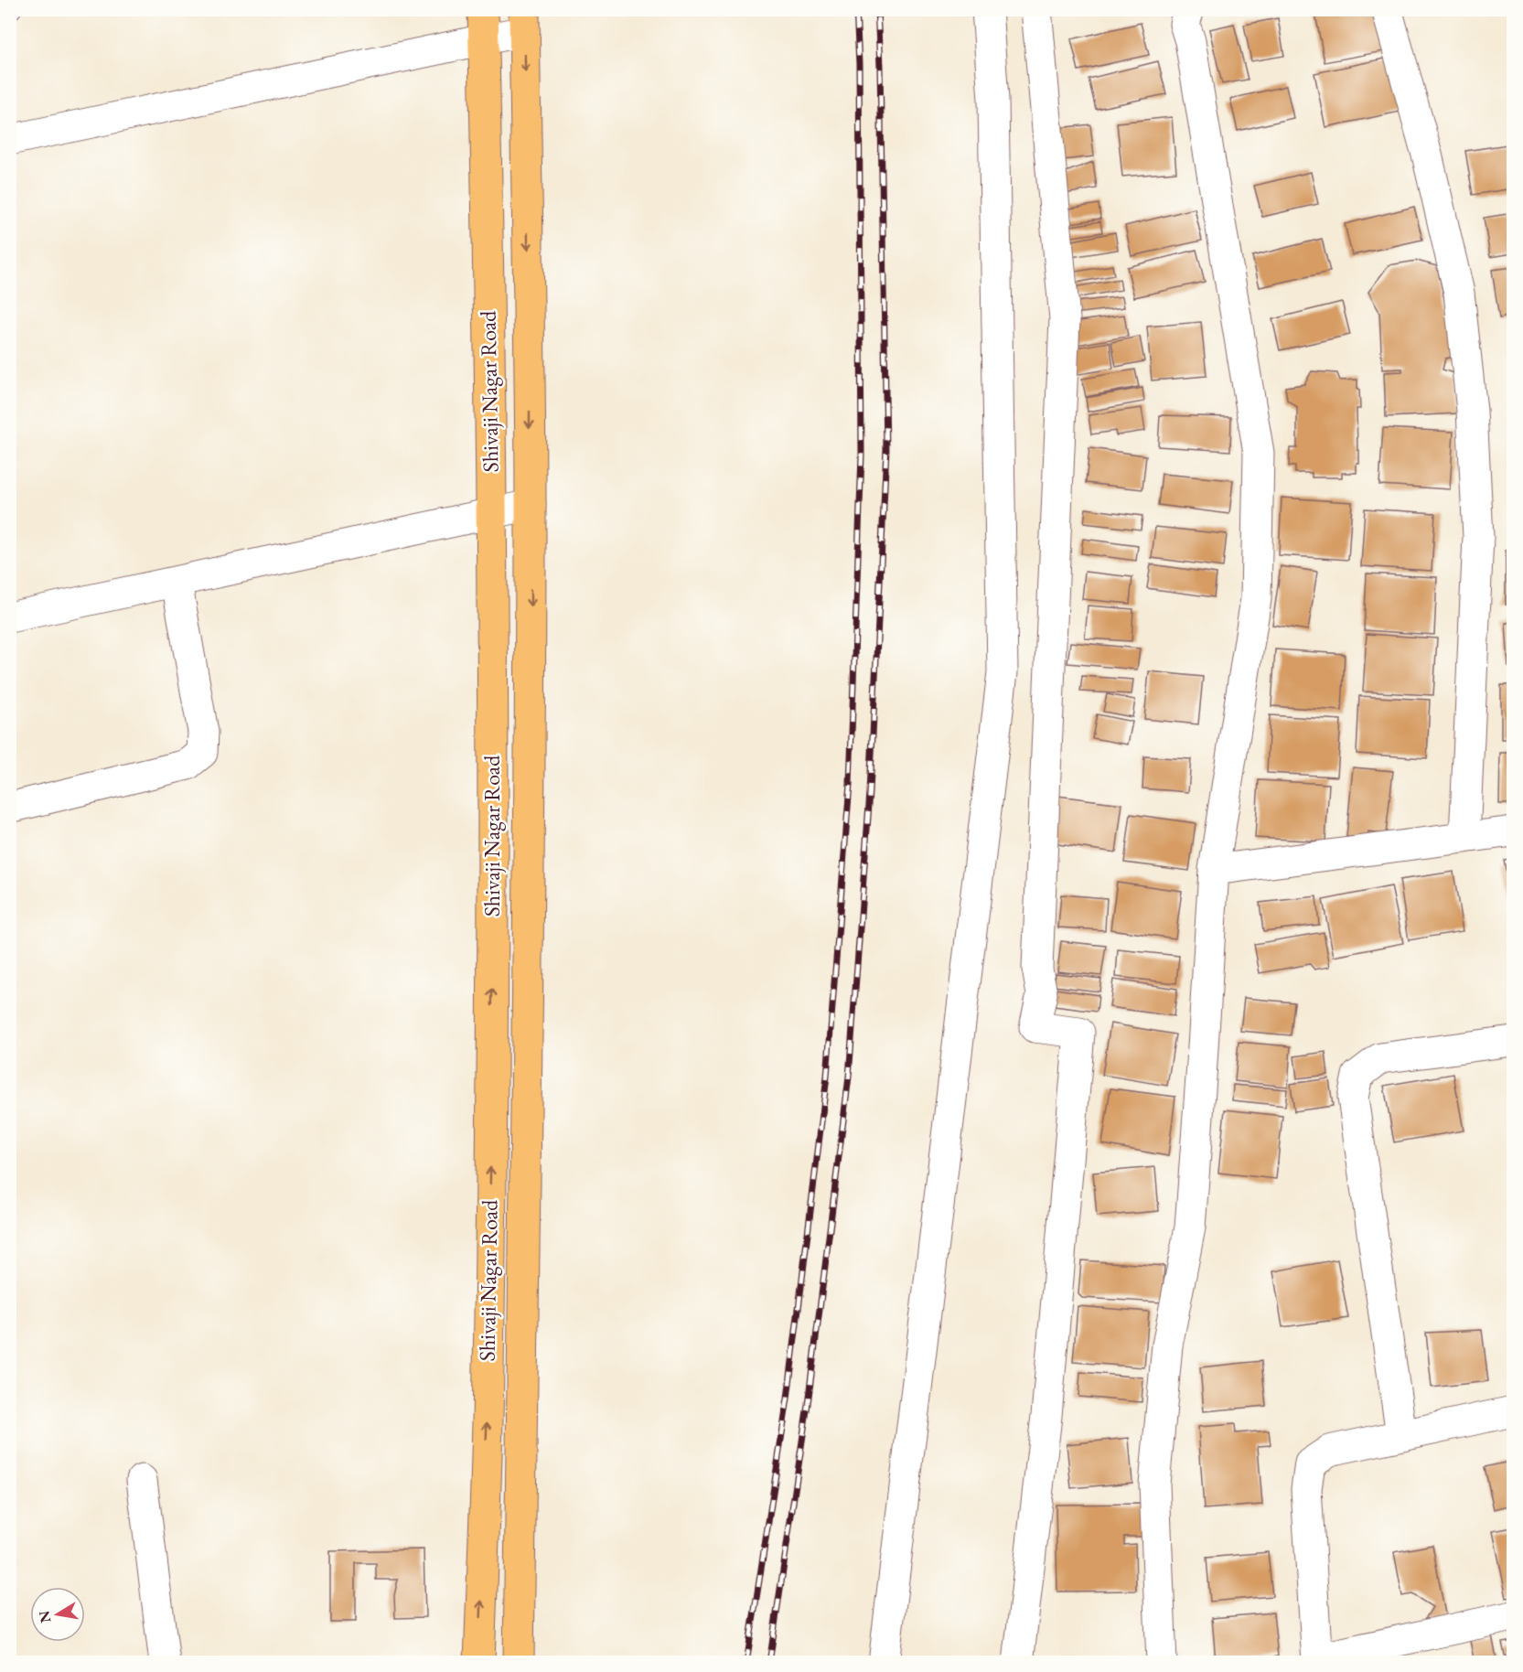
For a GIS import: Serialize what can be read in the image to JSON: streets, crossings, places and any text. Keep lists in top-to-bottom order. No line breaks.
{"streets":{"main road":["Shivaji Nagar Road"]},"north":"left"}
